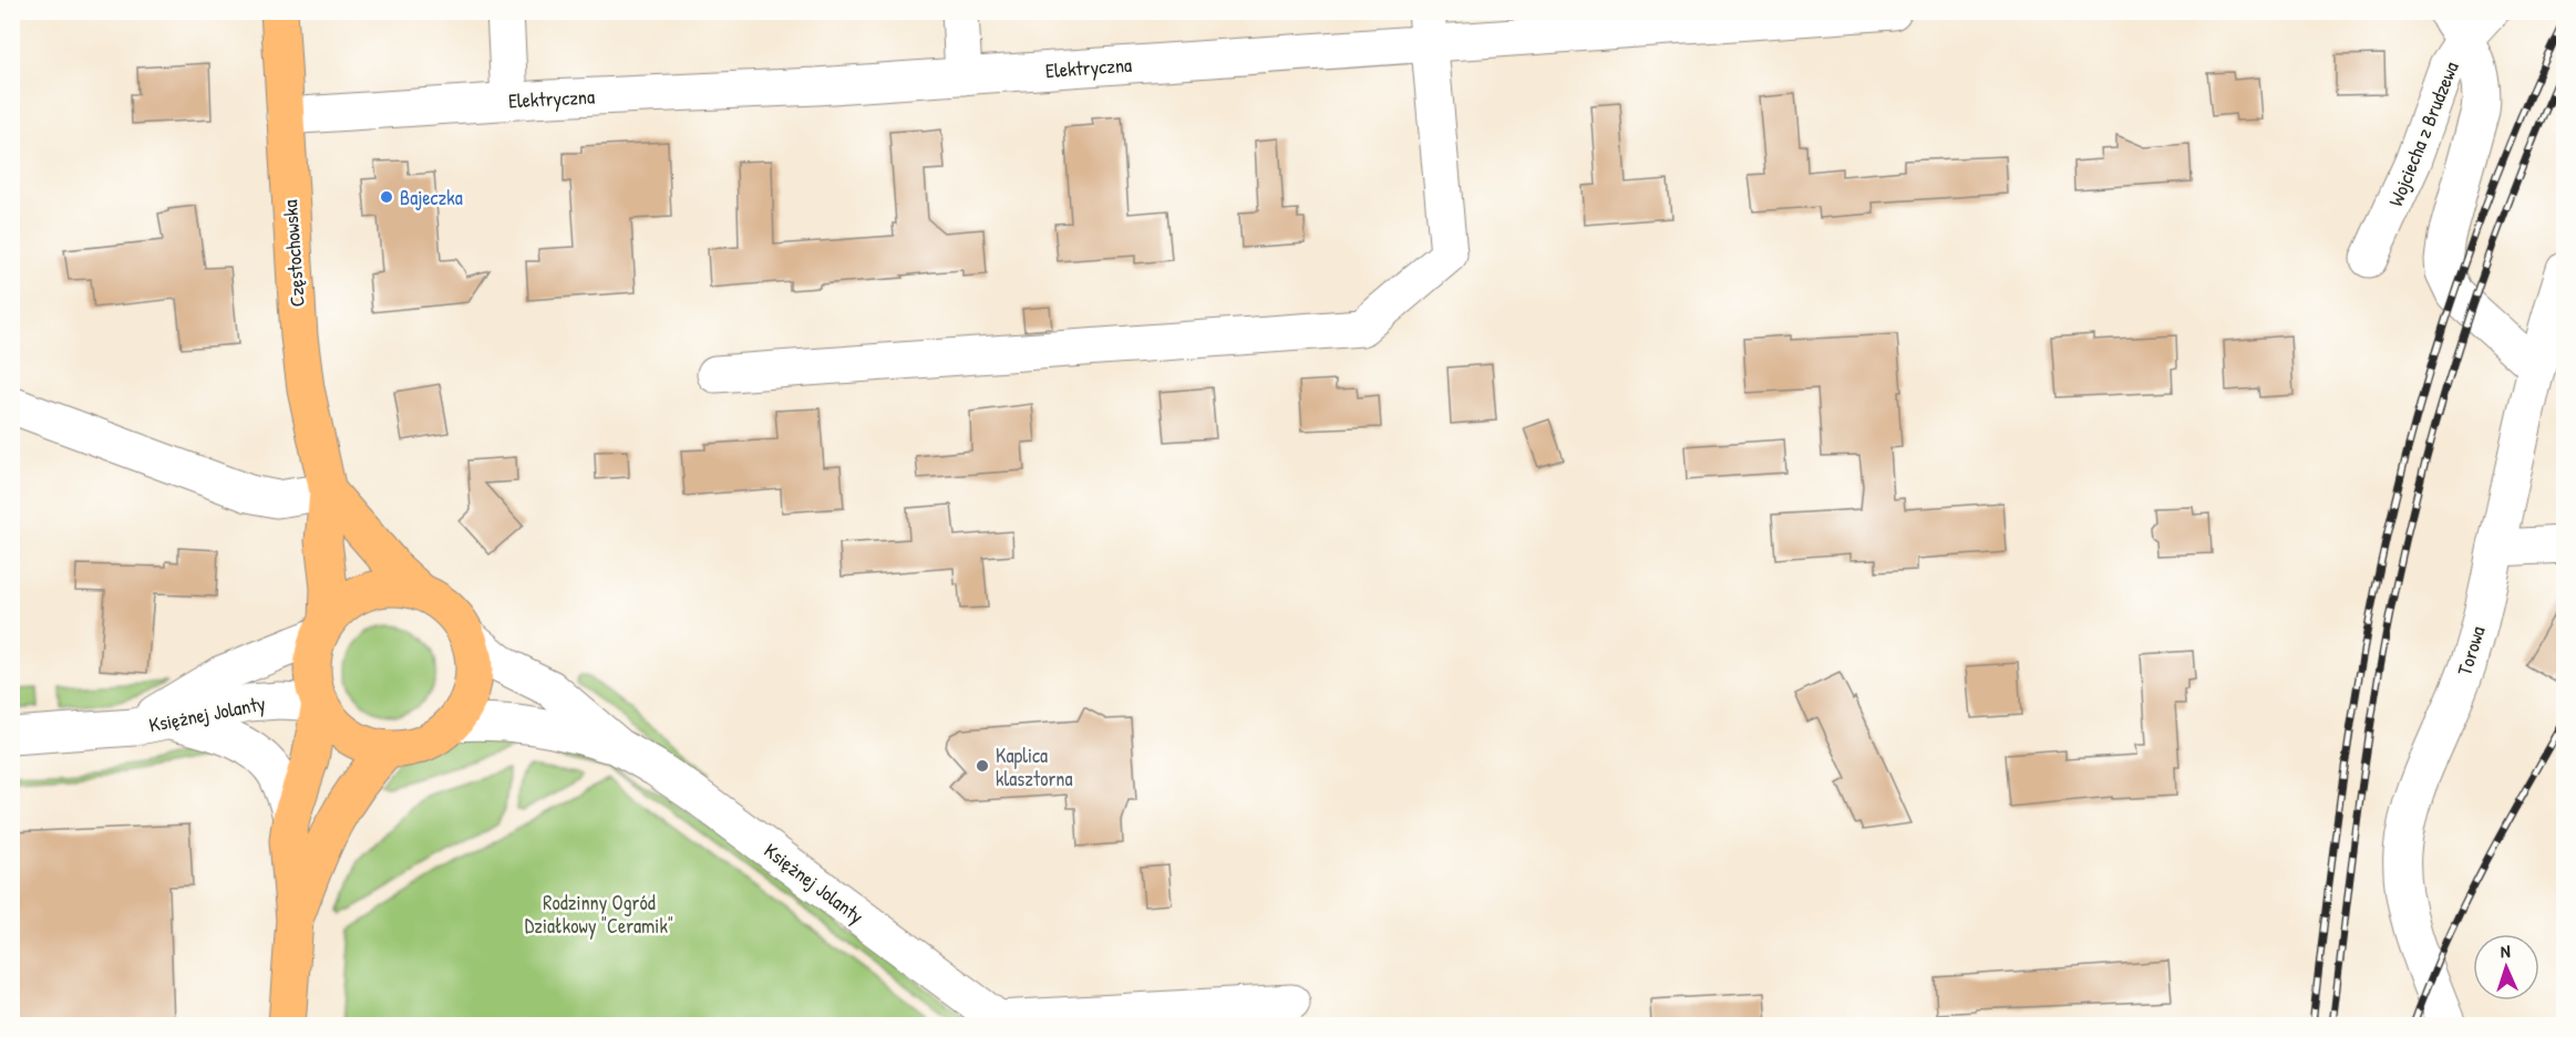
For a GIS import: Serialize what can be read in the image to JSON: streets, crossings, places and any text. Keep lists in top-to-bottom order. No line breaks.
{"streets":{"main road":["Częstochowska"],"street":["Elektryczna","Wojciecha z Brudzewa","Torowa","Księżnej Jolanty"]},"crossings":[["Elektryczna","Częstochowska"],["Częstochowska","Księżnej Jolanty"]],"parks":["Rodzinny Ogród Działkowy \"Ceramik\""],"places":["Bajeczka","Kaplica klasztorna"],"north":"top"}
